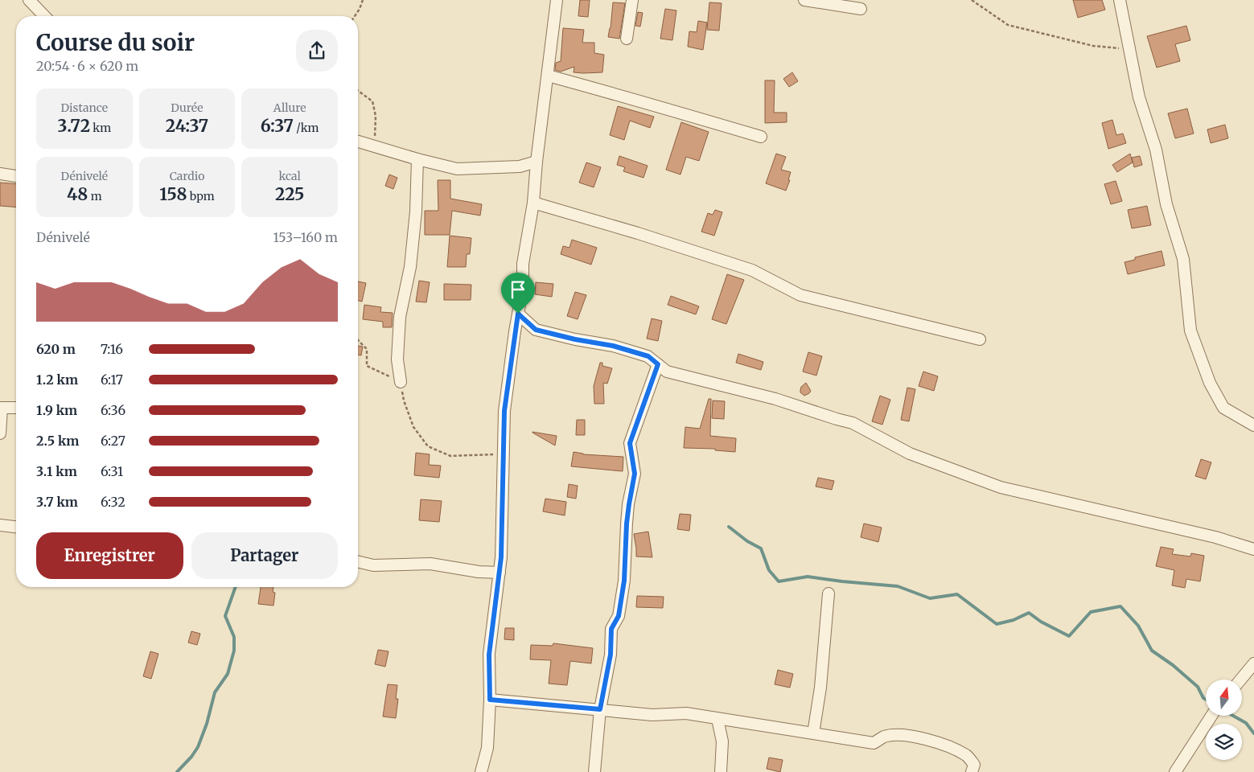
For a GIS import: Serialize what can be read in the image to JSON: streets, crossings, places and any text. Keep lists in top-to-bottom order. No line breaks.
{"north":"top","page":{"heading":["Course du soir","20:54 · 6 × 620 m"],"stats":[["Distance","3.72 km"],["Durée","24:37"],["Allure","6:37 /km"],["Dénivelé","48 m"],["Cardio","158 bpm"],["kcal","225"]],"chart":["Dénivelé","153–160 m"],"list":[{"name":"620 m","note":"7:16"},{"name":"1.2 km","note":"6:17"},{"name":"1.9 km","note":"6:36"},{"name":"2.5 km","note":"6:27"},{"name":"3.1 km","note":"6:31"},{"name":"3.7 km","note":"6:32"}],"buttons":["Enregistrer","Partager"]}}
